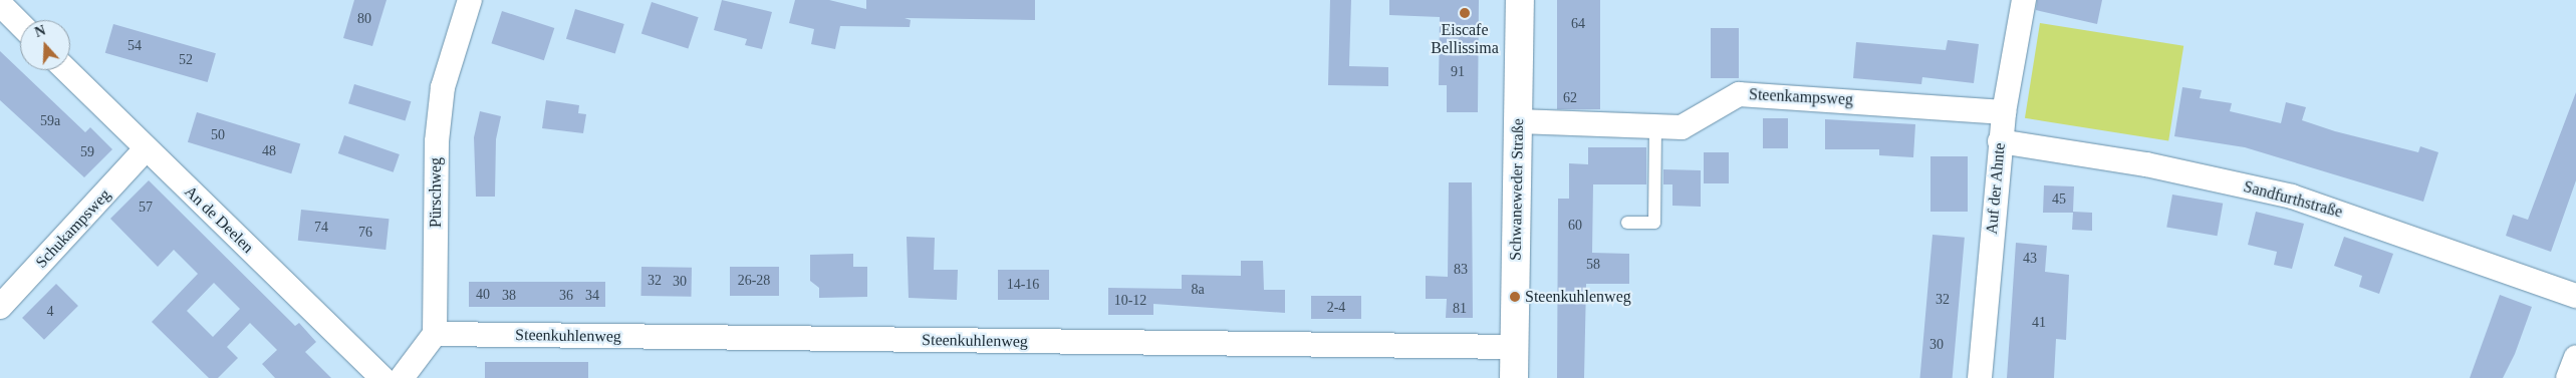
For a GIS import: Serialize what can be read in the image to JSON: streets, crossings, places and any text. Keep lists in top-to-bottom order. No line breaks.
{"streets":{"main road":["Schwaneweder Straße"],"street":["Steenkampsweg","Auf der Ahnte","Pürschweg","Sandfurthstraße","An de Deelen","Schukampsweg","Steenkuhlenweg"]},"crossings":[["Steenkampsweg","Auf der Ahnte"],["Steenkampsweg","Schwaneweder Straße"],["Auf der Ahnte","Sandfurthstraße"],["Schwaneweder Straße","Steenkuhlenweg"],["Pürschweg","Steenkuhlenweg"],["An de Deelen","Schukampsweg"]],"places":["Eiscafe Bellissima","Steenkuhlenweg"],"house_numbers":["80","64","54","52","91","62","59a","50","48","59","45","57","60","74","76","43","58","83","32","26-28","30","14-16","8a","40","38","36","34","32","10-12","2-4","81","4","41","30"],"north":"top"}
